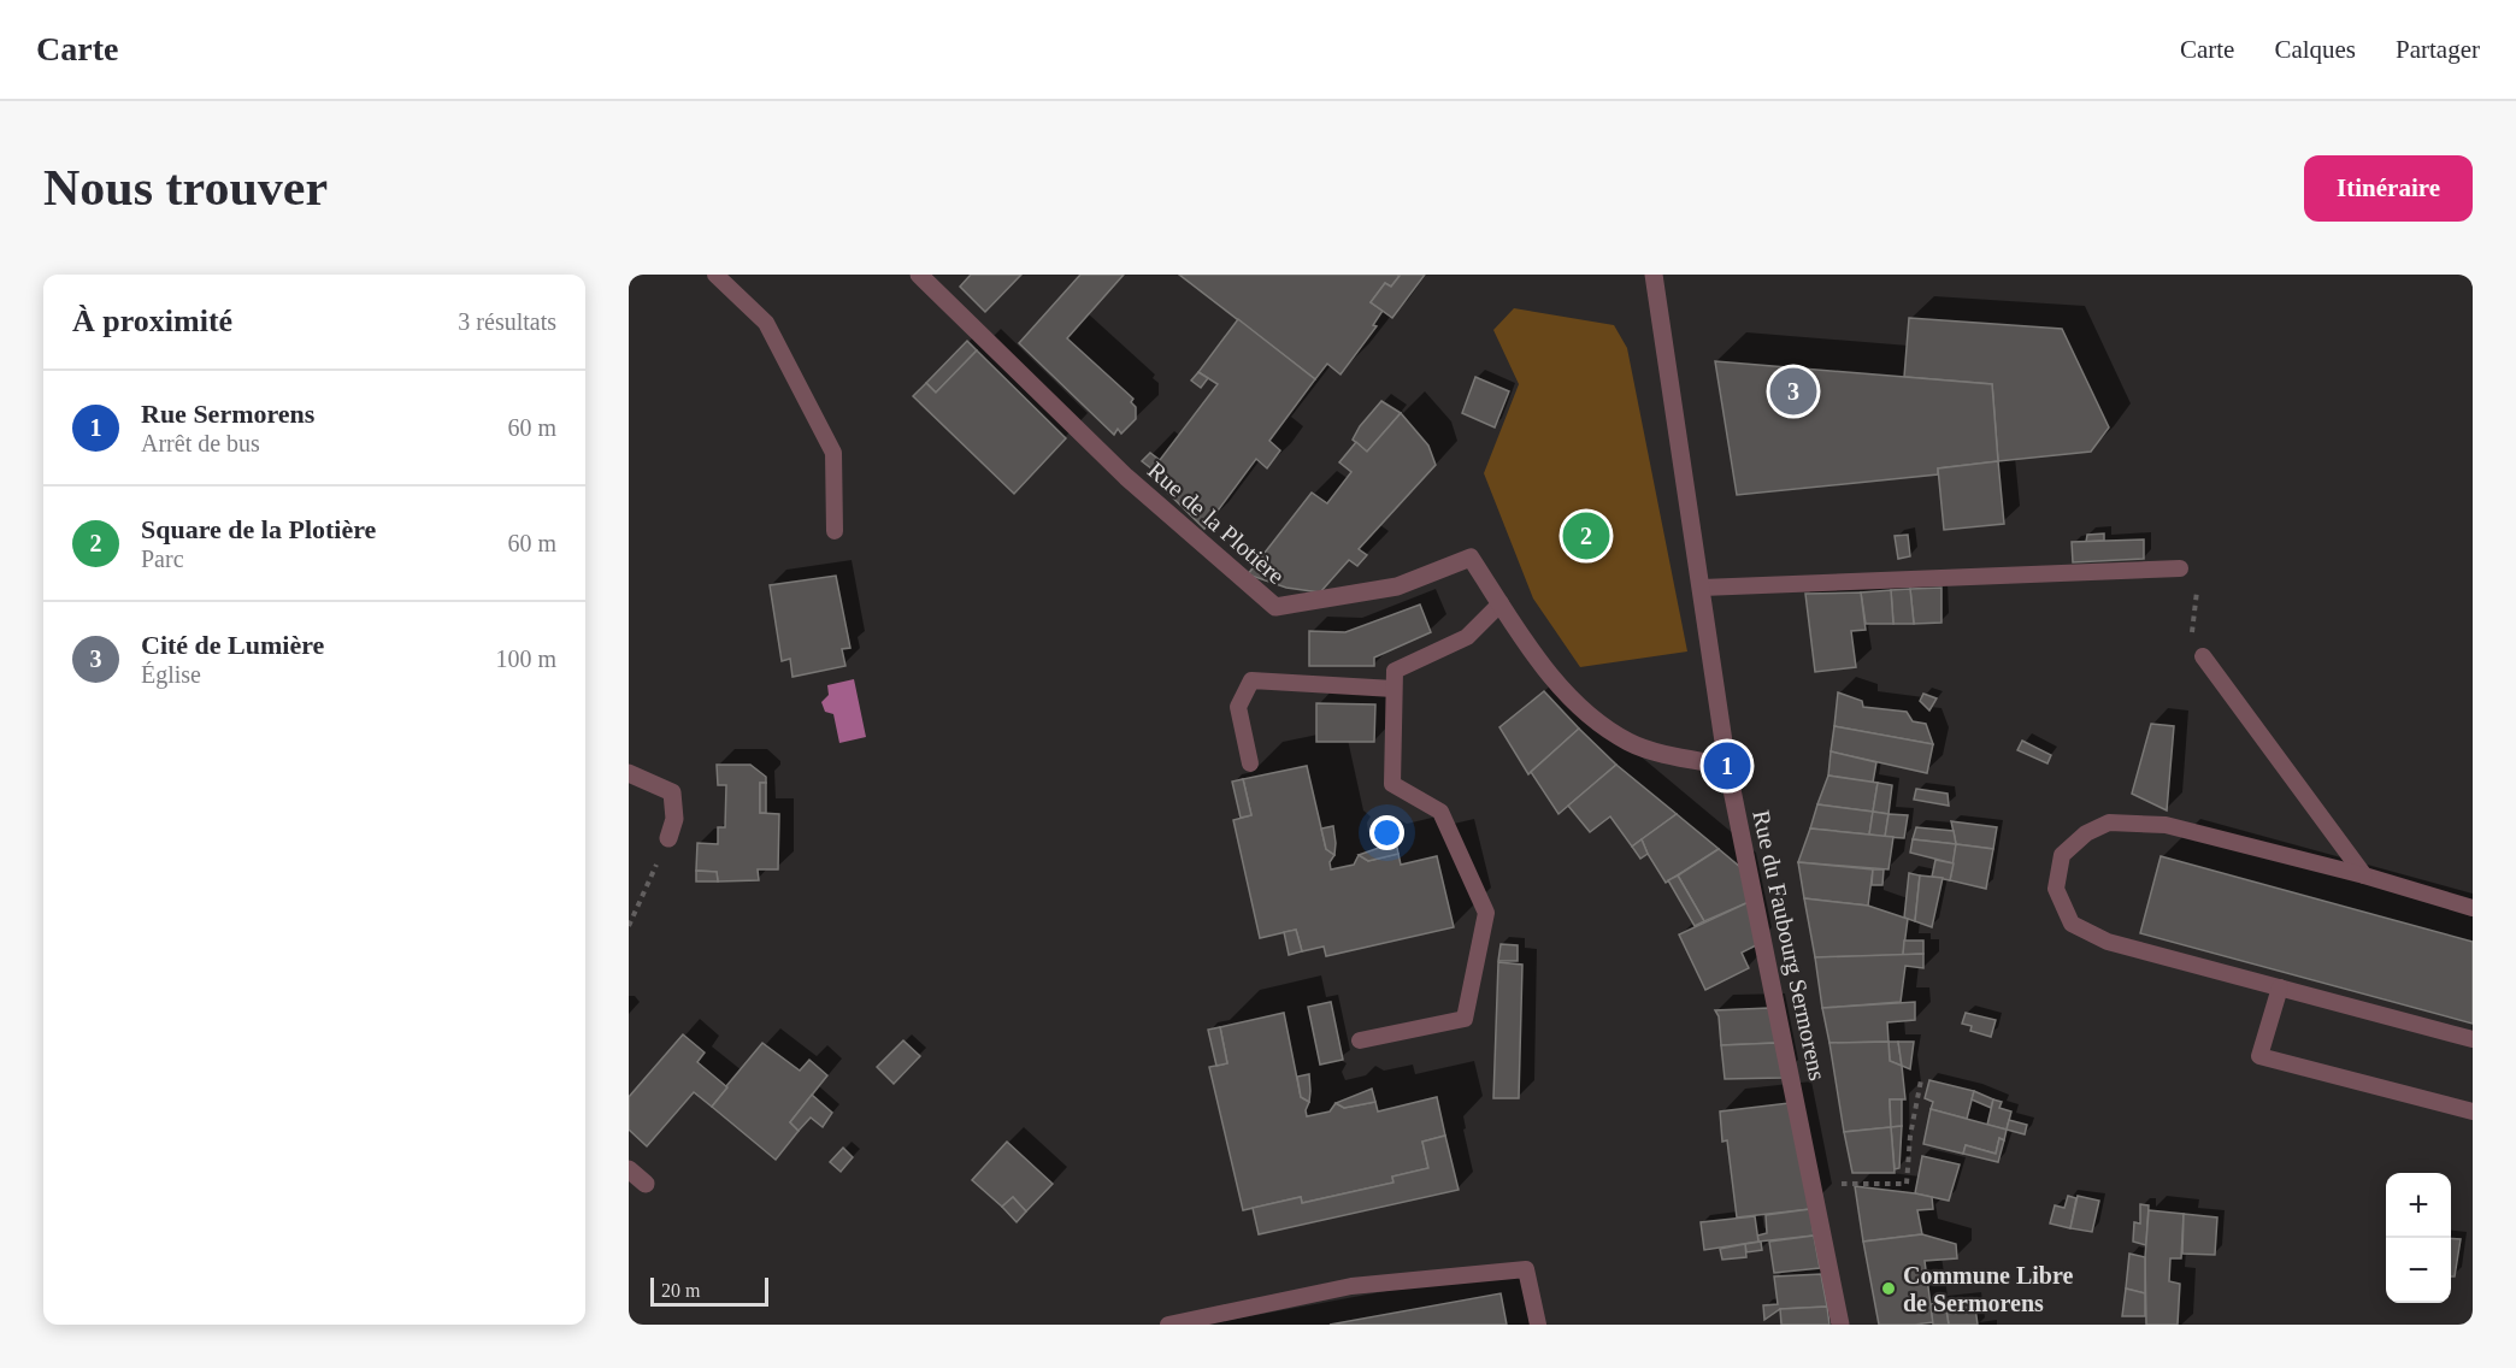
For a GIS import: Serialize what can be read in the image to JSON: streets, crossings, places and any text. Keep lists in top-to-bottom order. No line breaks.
{"streets":{"street":["Rue de la Plotière","Rue du Faubourg Sermorens"]},"crossings":[["Rue de la Plotière","Rue du Faubourg Sermorens"]],"places":["Commune Libre de Sermorens"],"scale_bar":"20 m","page":{"header":"Carte","nav":["Carte","Calques","Partager"],"buttons":"Itinéraire","title":"Nous trouver","heading":["À proximité","3 résultats"],"pins":["3","2","1"],"list":[{"mark":"1","name":"Rue Sermorens","note":"Arrêt de bus","value":"60 m"},{"mark":"2","name":"Square de la Plotière","note":"Parc","value":"60 m"},{"mark":"3","name":"Cité de Lumière","note":"Église","value":"100 m"}],"map_buttons":["+","−"],"scale":"20 m"}}
